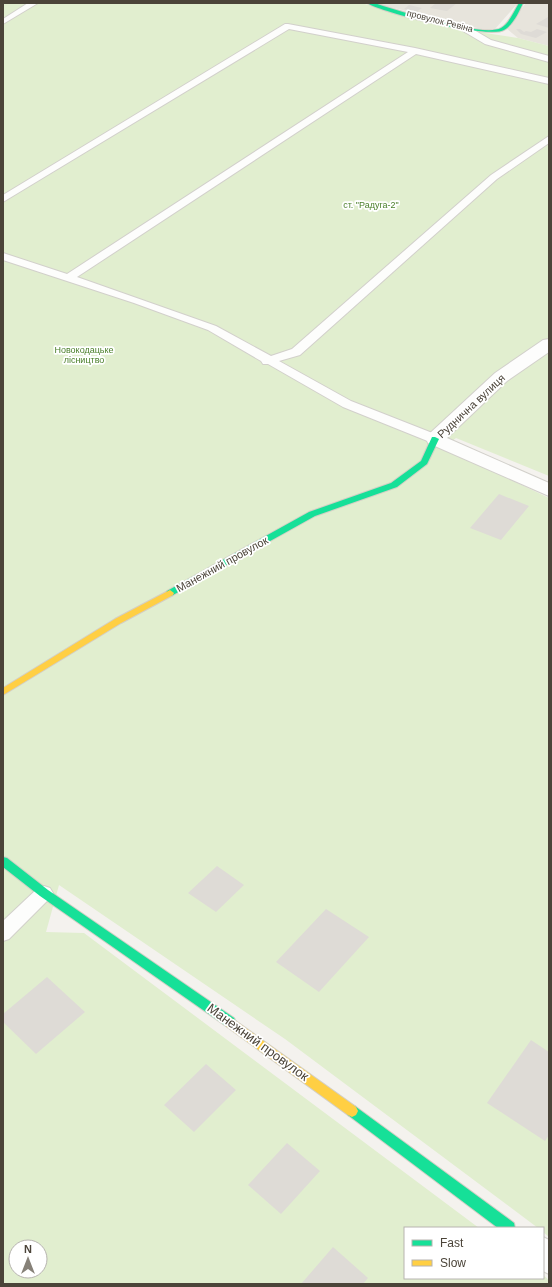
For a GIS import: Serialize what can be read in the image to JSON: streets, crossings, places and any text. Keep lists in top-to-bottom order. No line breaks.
{"streets":{"street":["провулок Ревіна","Руднична вулиця","Манежний провулок"]},"crossings":[["Руднична вулиця","Манежний провулок"]],"parks":["ст. \"Радуга-2\"","Новокодацьке лісництво"],"legend":["Fast","Slow"],"north":"top"}
